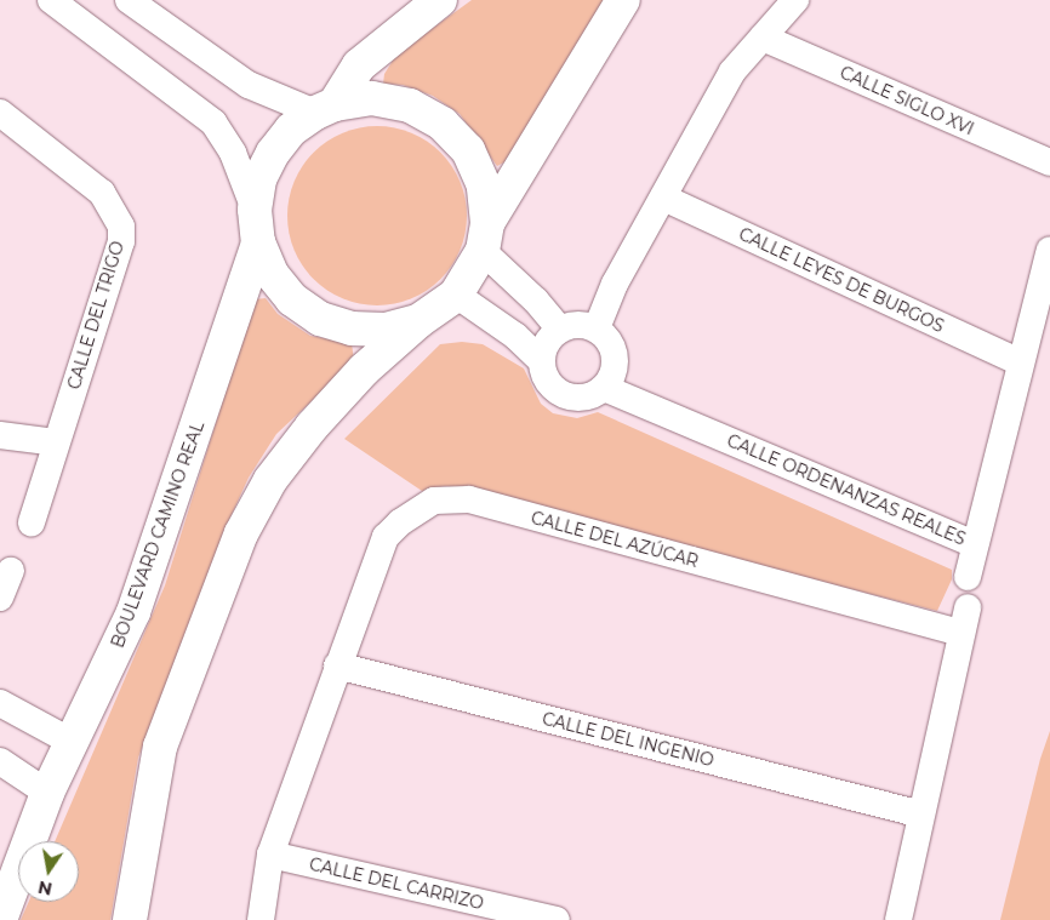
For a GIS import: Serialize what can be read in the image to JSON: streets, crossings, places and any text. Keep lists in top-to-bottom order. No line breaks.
{"streets":{"street":["CALLE SIGLO XVI","CALLE LEYES DE BURGOS","CALLE DEL TRIGO","CALLE ORDENANZAS REALES","BOULEVARD CAMINO REAL","CALLE DEL AZÚCAR","CALLE DEL INGENIO","CALLE DEL CARRIZO"]},"crossings":[["CALLE LEYES DE BURGOS","CALLE ORDENANZAS REALES"],["CALLE DEL AZÚCAR","CALLE DEL INGENIO"],["CALLE DEL AZÚCAR","CALLE DEL CARRIZO"]],"north":"bottom"}
